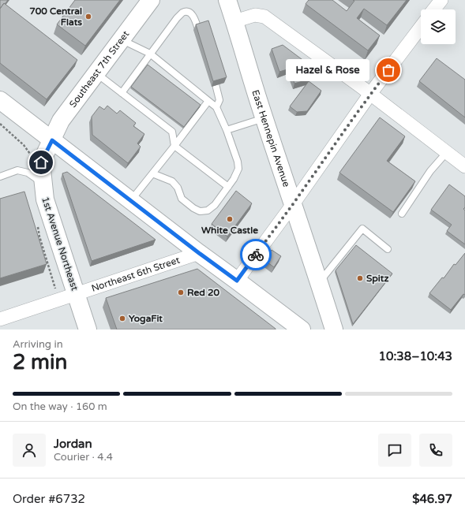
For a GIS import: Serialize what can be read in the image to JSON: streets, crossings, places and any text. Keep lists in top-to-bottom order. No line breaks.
{"streets":{"main road":["Southeast 7th Street","East Hennepin Avenue","1st Avenue Northeast"],"street":["Northeast 6th Street"]},"crossings":[["Southeast 7th Street","1st Avenue Northeast"],["1st Avenue Northeast","Northeast 6th Street"]],"places":["700 Central Flats","Hazel & Rose","White Castle","Spitz","Red 20","YogaFit"],"page":{"bubble":"Hazel & Rose","heading":["2 min","Arriving in","10:38–10:43"],"panel":["Jordan","Courier · 4.4","Order #6732","$46.97"],"bar":"On the way · 160 m"}}
